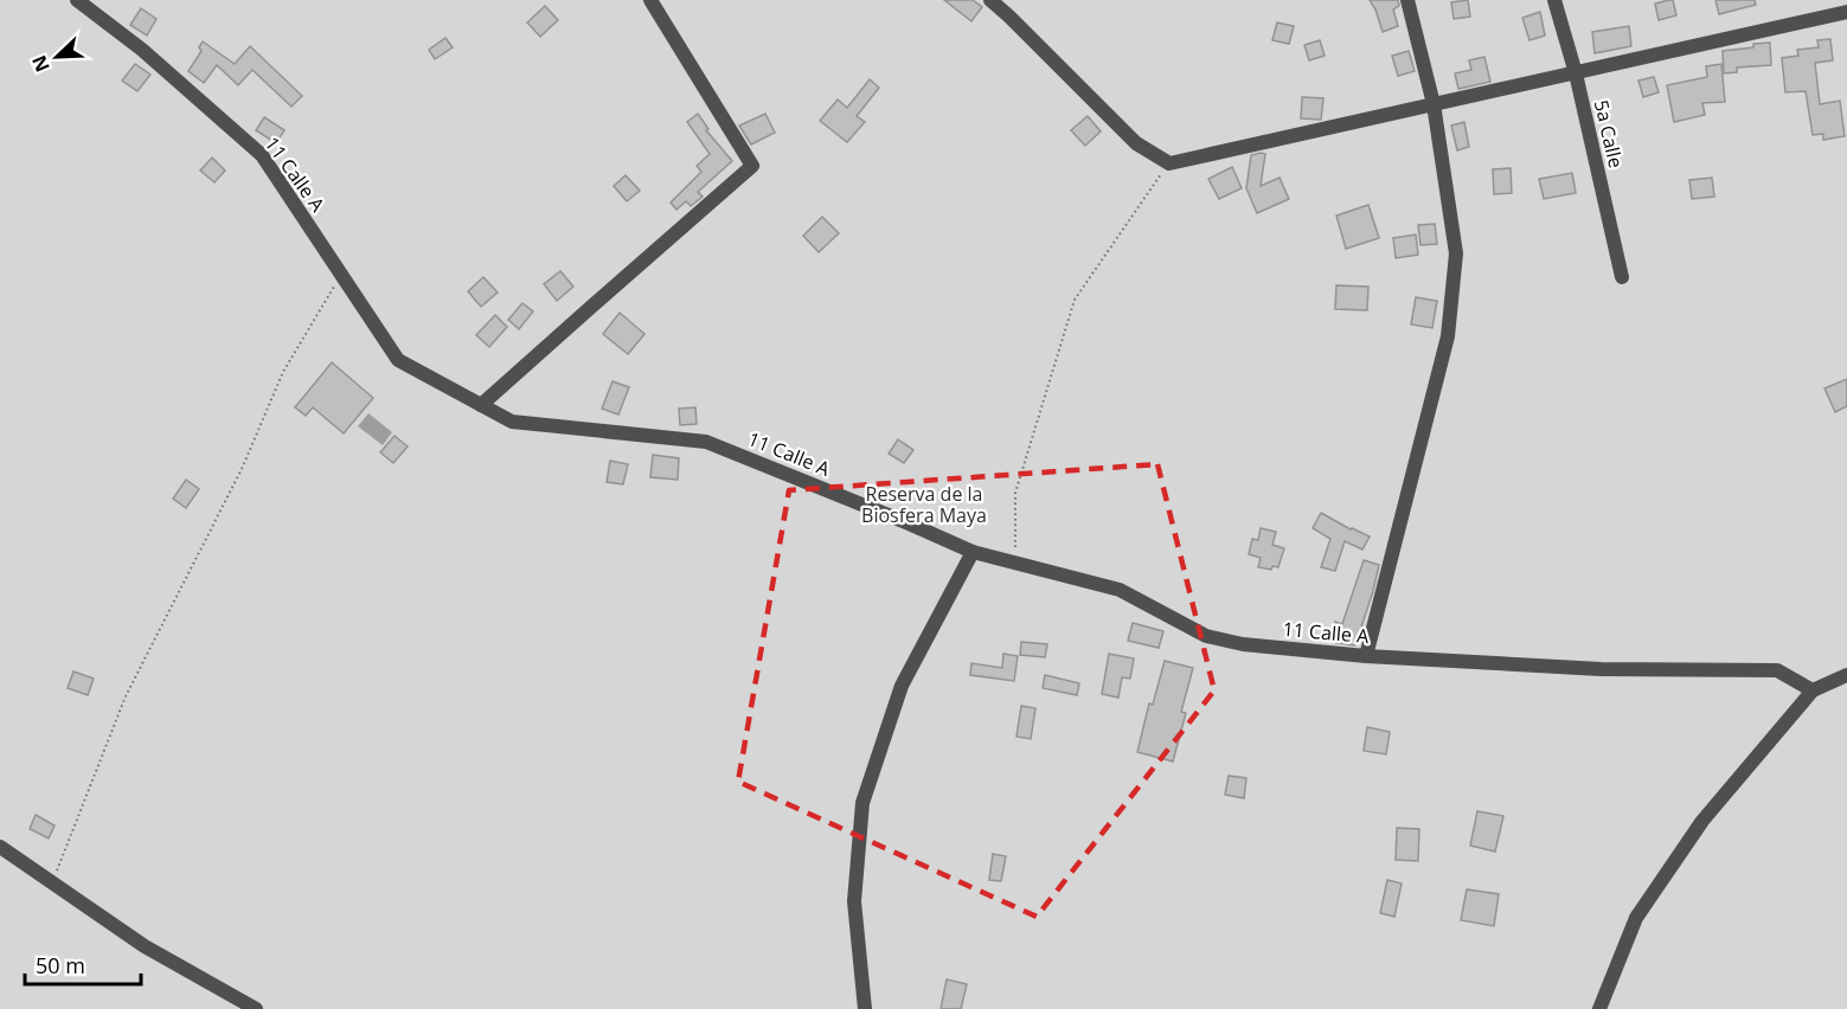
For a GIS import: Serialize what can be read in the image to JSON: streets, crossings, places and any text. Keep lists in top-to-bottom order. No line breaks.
{"streets":{"street":["5a Calle","11 Calle A"]},"parks":["Reserva de la Biosfera Maya"],"scale_bar":"50 m","north":"bottom left"}
